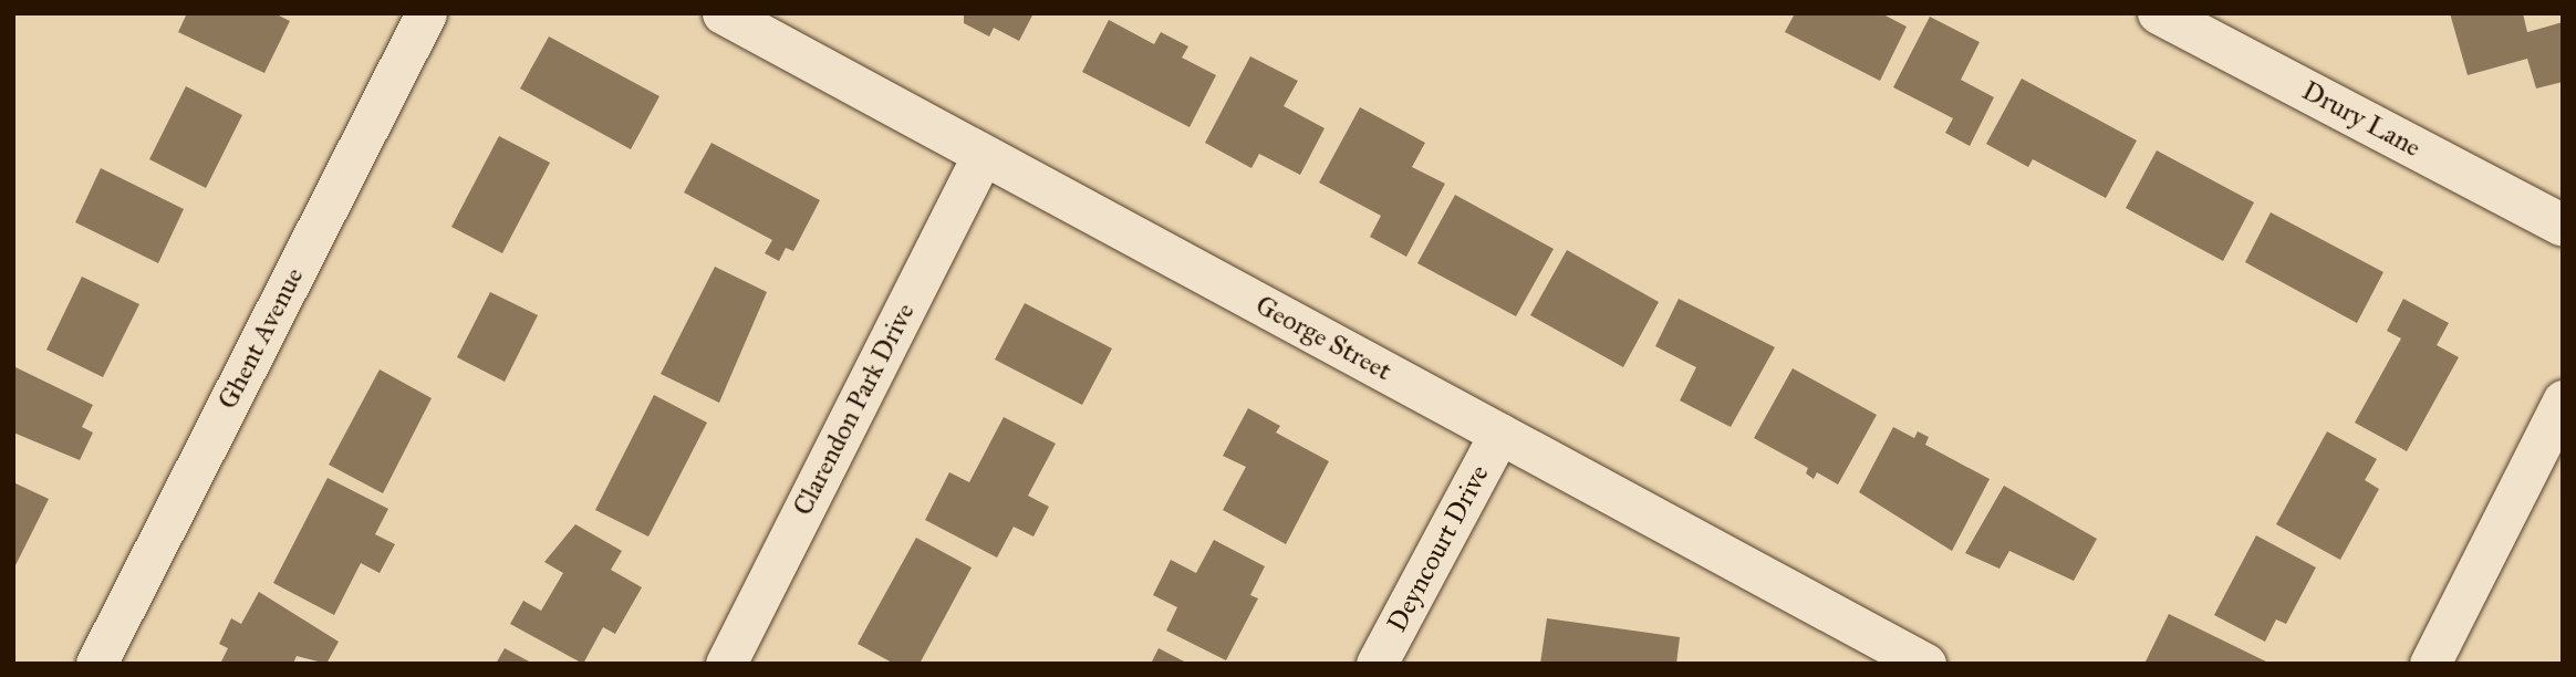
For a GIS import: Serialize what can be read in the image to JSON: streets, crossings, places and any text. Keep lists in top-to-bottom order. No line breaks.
{"streets":{"street":["Drury Lane","Ghent Avenue","George Street","Clarendon Park Drive","Deyncourt Drive"]},"crossings":[["George Street","Clarendon Park Drive"],["George Street","Deyncourt Drive"]]}
